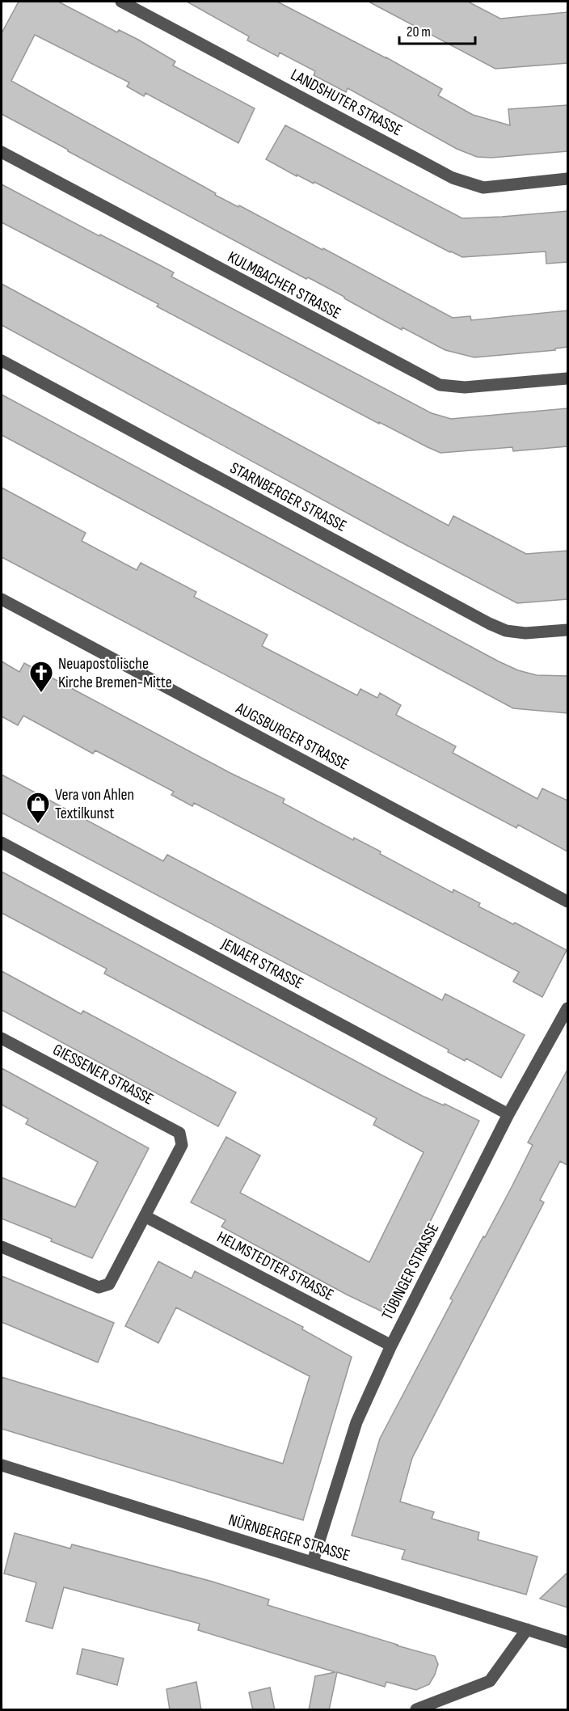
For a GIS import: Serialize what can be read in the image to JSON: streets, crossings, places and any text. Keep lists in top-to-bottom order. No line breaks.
{"streets":{"street":["LANDSHUTER STRASSE","KULMBACHER STRASSE","STARNBERGER STRASSE","AUGSBURGER STRASSE","JENAER STRASSE","GIESSENER STRASSE","HELMSTEDTER STRASSE","TÜBINGER STRASSE","NÜRNBERGER STRASSE"]},"crossings":[["JENAER STRASSE","TÜBINGER STRASSE"],["GIESSENER STRASSE","HELMSTEDTER STRASSE"],["HELMSTEDTER STRASSE","TÜBINGER STRASSE"],["TÜBINGER STRASSE","NÜRNBERGER STRASSE"]],"places":{"church":["Neuapostolische Kirche Bremen-Mitte"],"shop":["Vera von Ahlen Textilkunst"]},"scale_bar":"20 m"}
